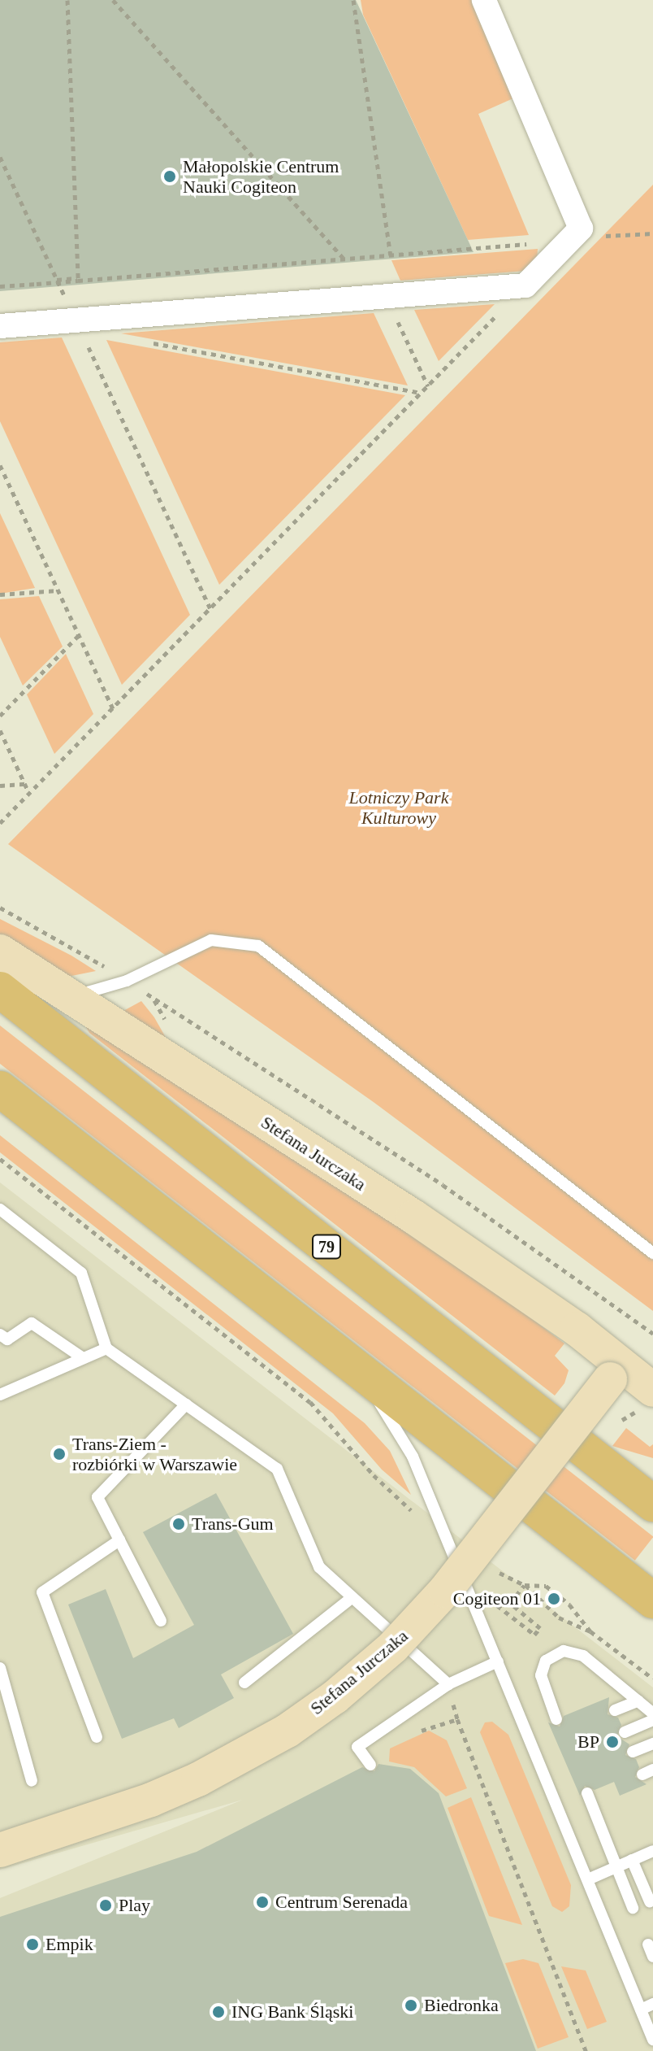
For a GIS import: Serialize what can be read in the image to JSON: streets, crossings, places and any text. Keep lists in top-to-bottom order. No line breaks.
{"streets":{"main road":["79"],"street":["Stefana Jurczaka"]},"parks":["Lotniczy Park Kulturowy"],"places":["Małopolskie Centrum Nauki Cogiteon","Trans-Ziem - rozbiórki w Warszawie","Trans-Gum","Cogiteon 01","BP","Centrum Serenada","Play","Empik","Biedronka","ING Bank Śląski"]}
